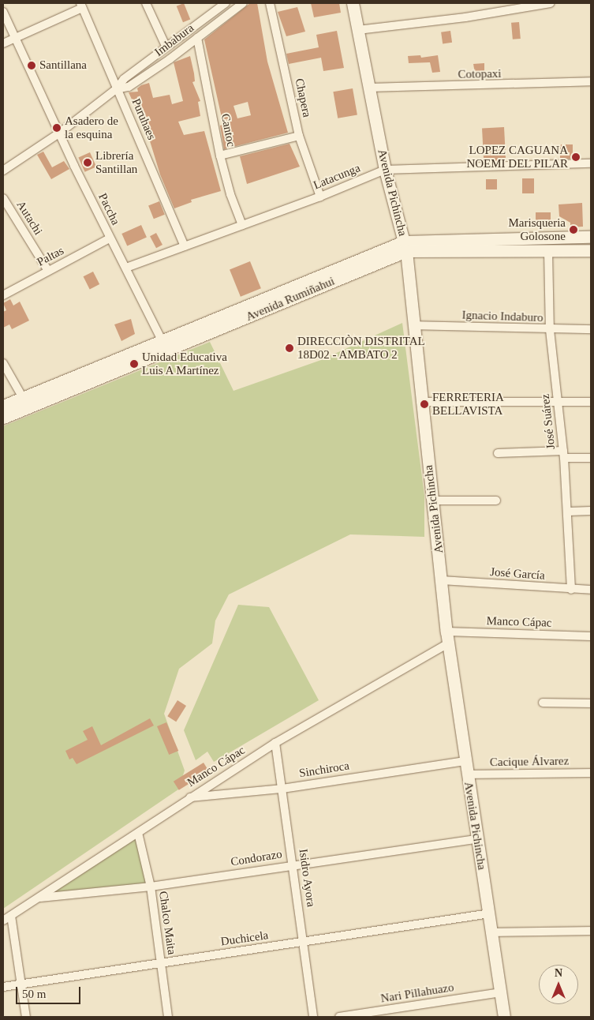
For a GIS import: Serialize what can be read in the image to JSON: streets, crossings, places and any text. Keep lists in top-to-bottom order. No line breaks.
{"streets":{"main road":["Avenida Pichincha","Avenida Rumiñahui"],"street":["Imbabura","Cotopaxi","Chapera","Puruhaes","Cantoc","Latacunga","Paccha","Autachi","Paltas","Ignacio Indaburo","José Suárez","José García","Manco Cápac","Cacique Álvarez","Sinchiroca","Condorazo","Isidro Ayora","Chalco Maita","Duchicela","Nari Pillahuazo"]},"crossings":[["Imbabura","Puruhaes"],["Imbabura","Cantoc"],["Imbabura","Paccha"],["Cotopaxi","Avenida Pichincha"],["Chapera","Latacunga"],["Puruhaes","Latacunga"],["Cantoc","Latacunga"],["Latacunga","Avenida Pichincha"],["Latacunga","Paccha"],["Avenida Pichincha","Avenida Rumiñahui"],["Avenida Pichincha","Ignacio Indaburo"],["Avenida Pichincha","José García"],["Avenida Pichincha","Manco Cápac"],["Avenida Pichincha","Cacique Álvarez"],["Avenida Pichincha","Sinchiroca"],["Avenida Pichincha","Condorazo"],["Avenida Pichincha","Duchicela"],["Avenida Pichincha","Nari Pillahuazo"],["Paccha","Paltas"],["Paccha","Avenida Rumiñahui"],["Autachi","Paltas"],["Avenida Rumiñahui","José Suárez"],["Ignacio Indaburo","José Suárez"],["José Suárez","José García"],["Manco Cápac","Sinchiroca"],["Manco Cápac","Condorazo"],["Manco Cápac","Isidro Ayora"],["Manco Cápac","Chalco Maita"],["Sinchiroca","Isidro Ayora"],["Condorazo","Isidro Ayora"],["Condorazo","Chalco Maita"],["Isidro Ayora","Duchicela"],["Chalco Maita","Duchicela"]],"places":["Santillana","Asadero de la esquina","LOPEZ CAGUANA NOEMI DEL PILAR","Librería Santillan","Marisqueria Golosone","DIRECCIÒN DISTRITAL 18D02 - AMBATO 2","Unidad Educativa Luis A Martínez","FERRETERIA BELLAVISTA"],"scale_bar":"50 m","north":"top"}
